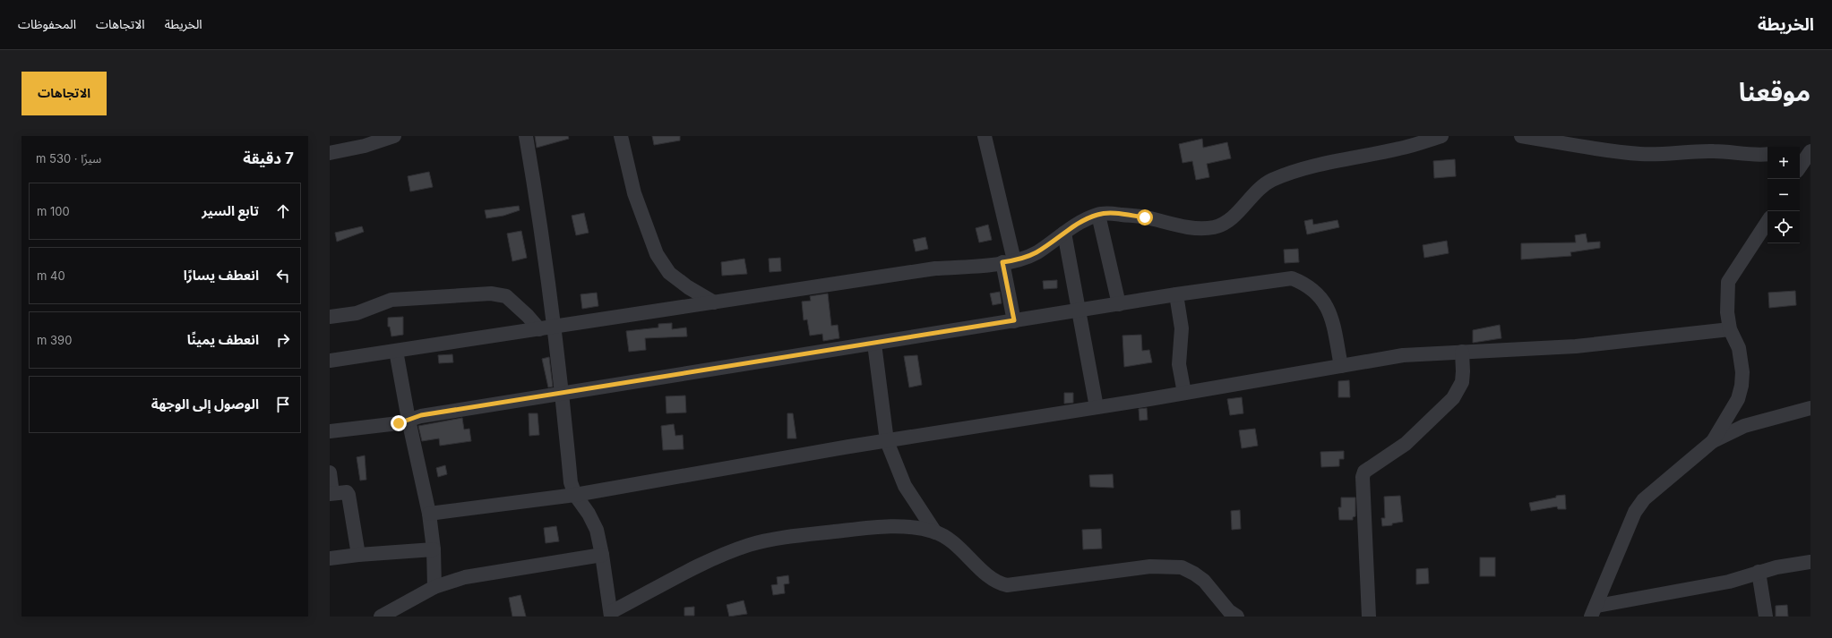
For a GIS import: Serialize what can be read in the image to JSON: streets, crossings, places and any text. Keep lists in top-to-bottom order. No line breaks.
{"page":{"header":"الخريطة","nav":["الخريطة","الاتجاهات","المحفوظات"],"title":"موقعنا","buttons":"الاتجاهات","heading":["7 دقيقة","سيرًا · 530 m"],"map_buttons":["+","−"],"list":[["تابع السير","100 m"],["انعطف يسارًا","40 m"],["انعطف يمينًا","390 m"],"الوصول إلى الوجهة"]}}
